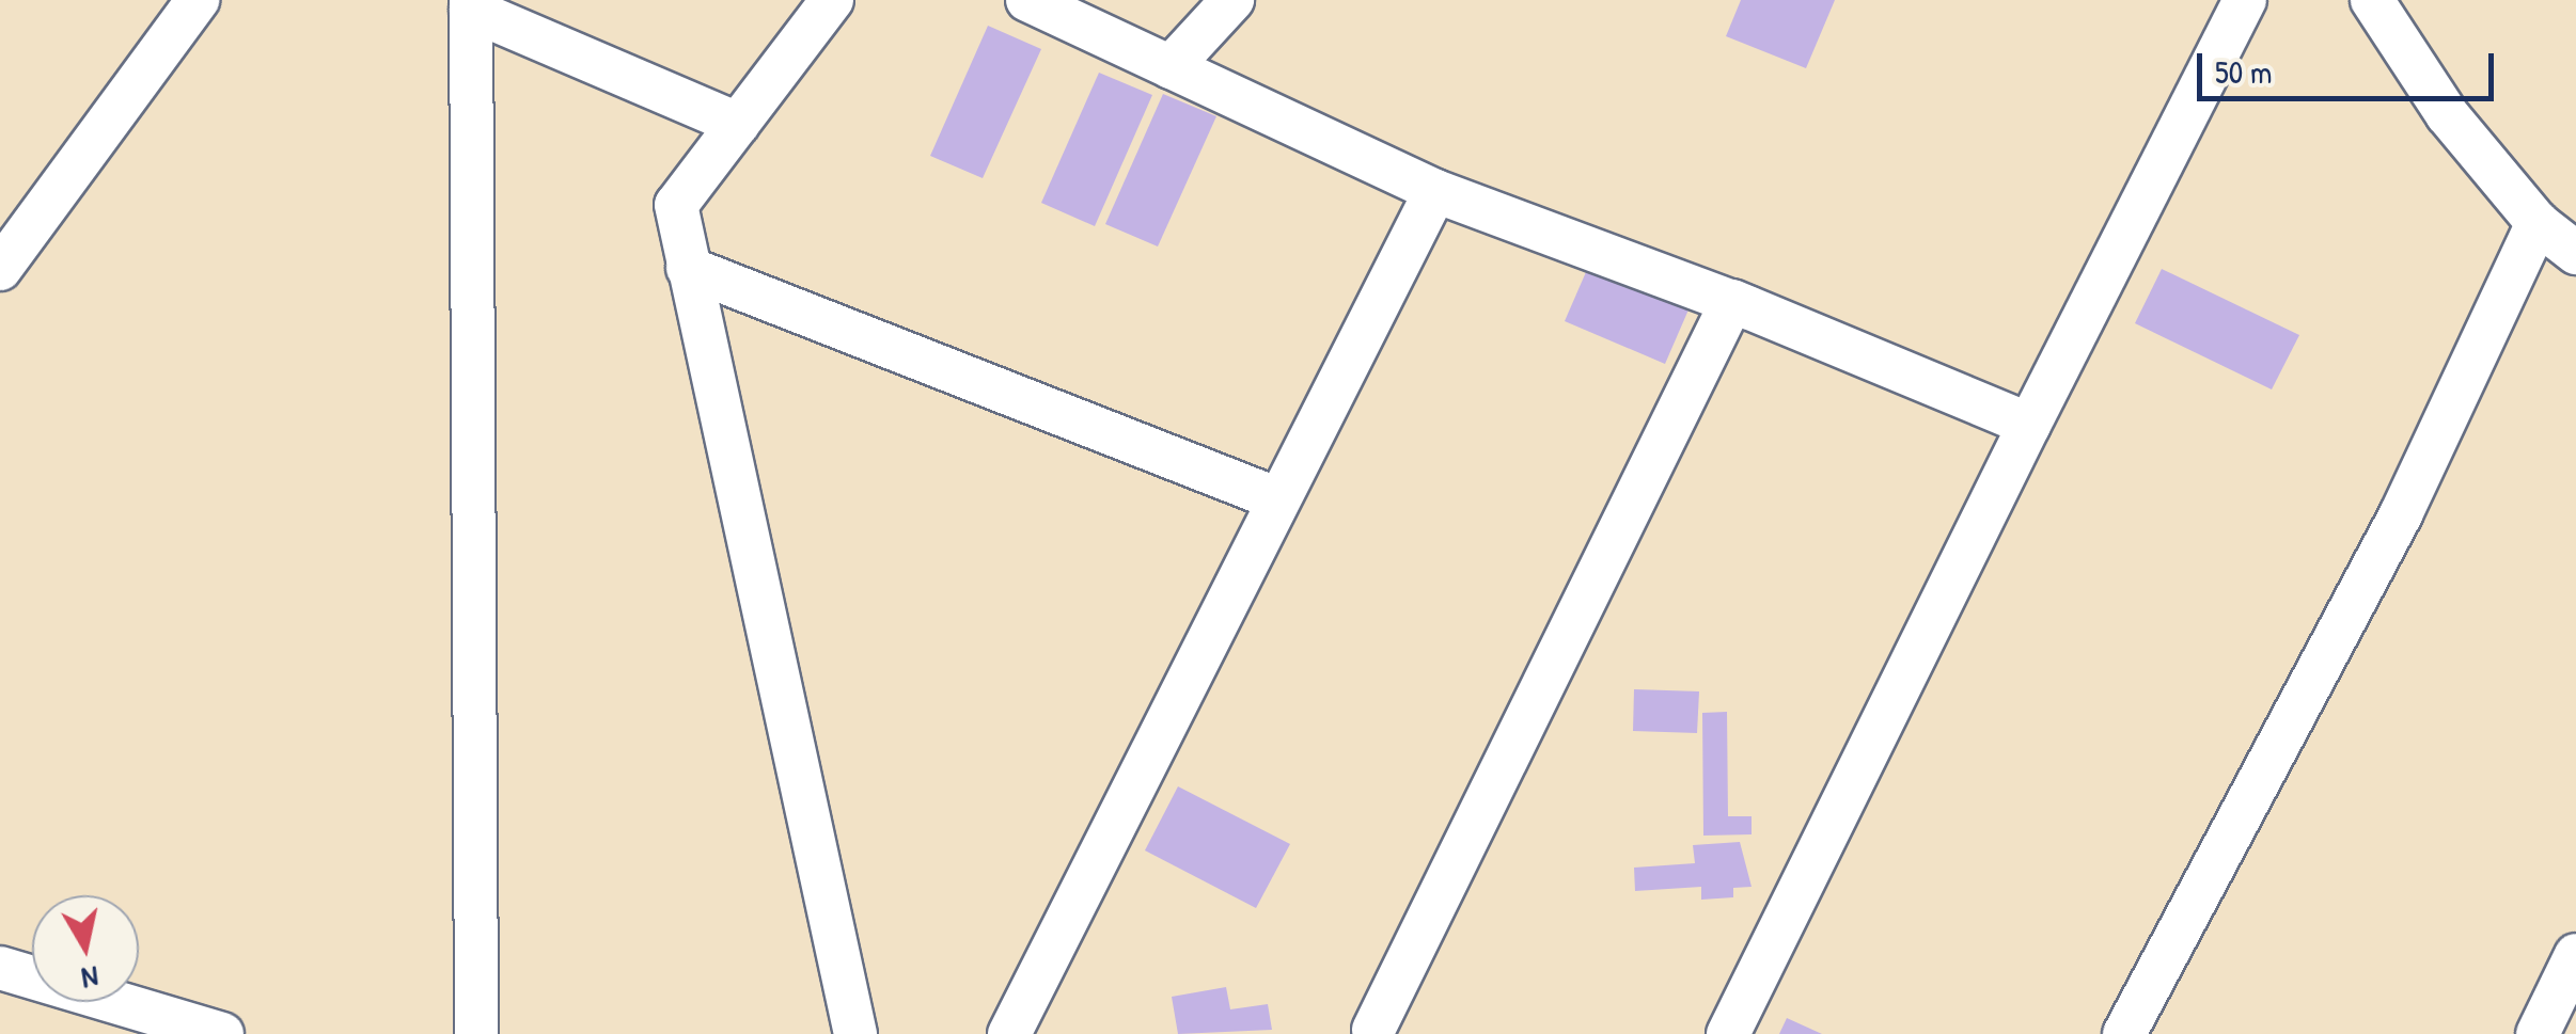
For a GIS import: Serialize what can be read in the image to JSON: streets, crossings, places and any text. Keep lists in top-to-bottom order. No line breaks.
{"scale_bar":"50 m","north":"bottom"}
